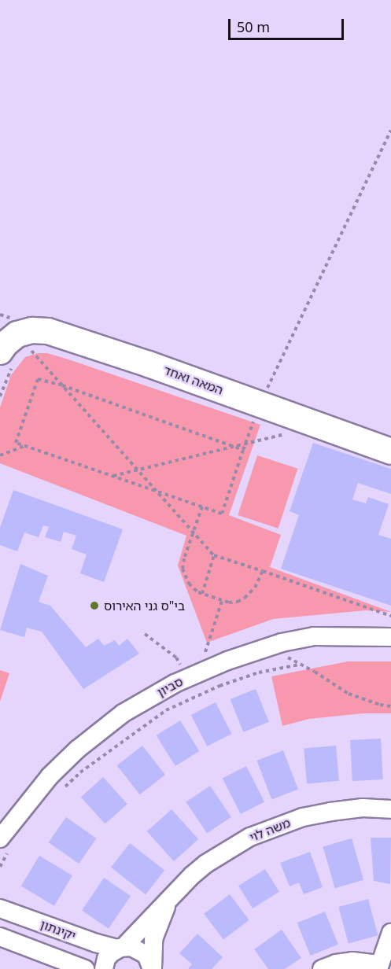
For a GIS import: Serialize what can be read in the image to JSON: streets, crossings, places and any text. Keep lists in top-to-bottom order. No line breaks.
{"streets":{"street":["המאה ואחד","סביון","משה לוי","יקינתון"]},"crossings":[["משה לוי","יקינתון"]],"places":["בי\"ס גני האירוס"],"scale_bar":"50 m"}
